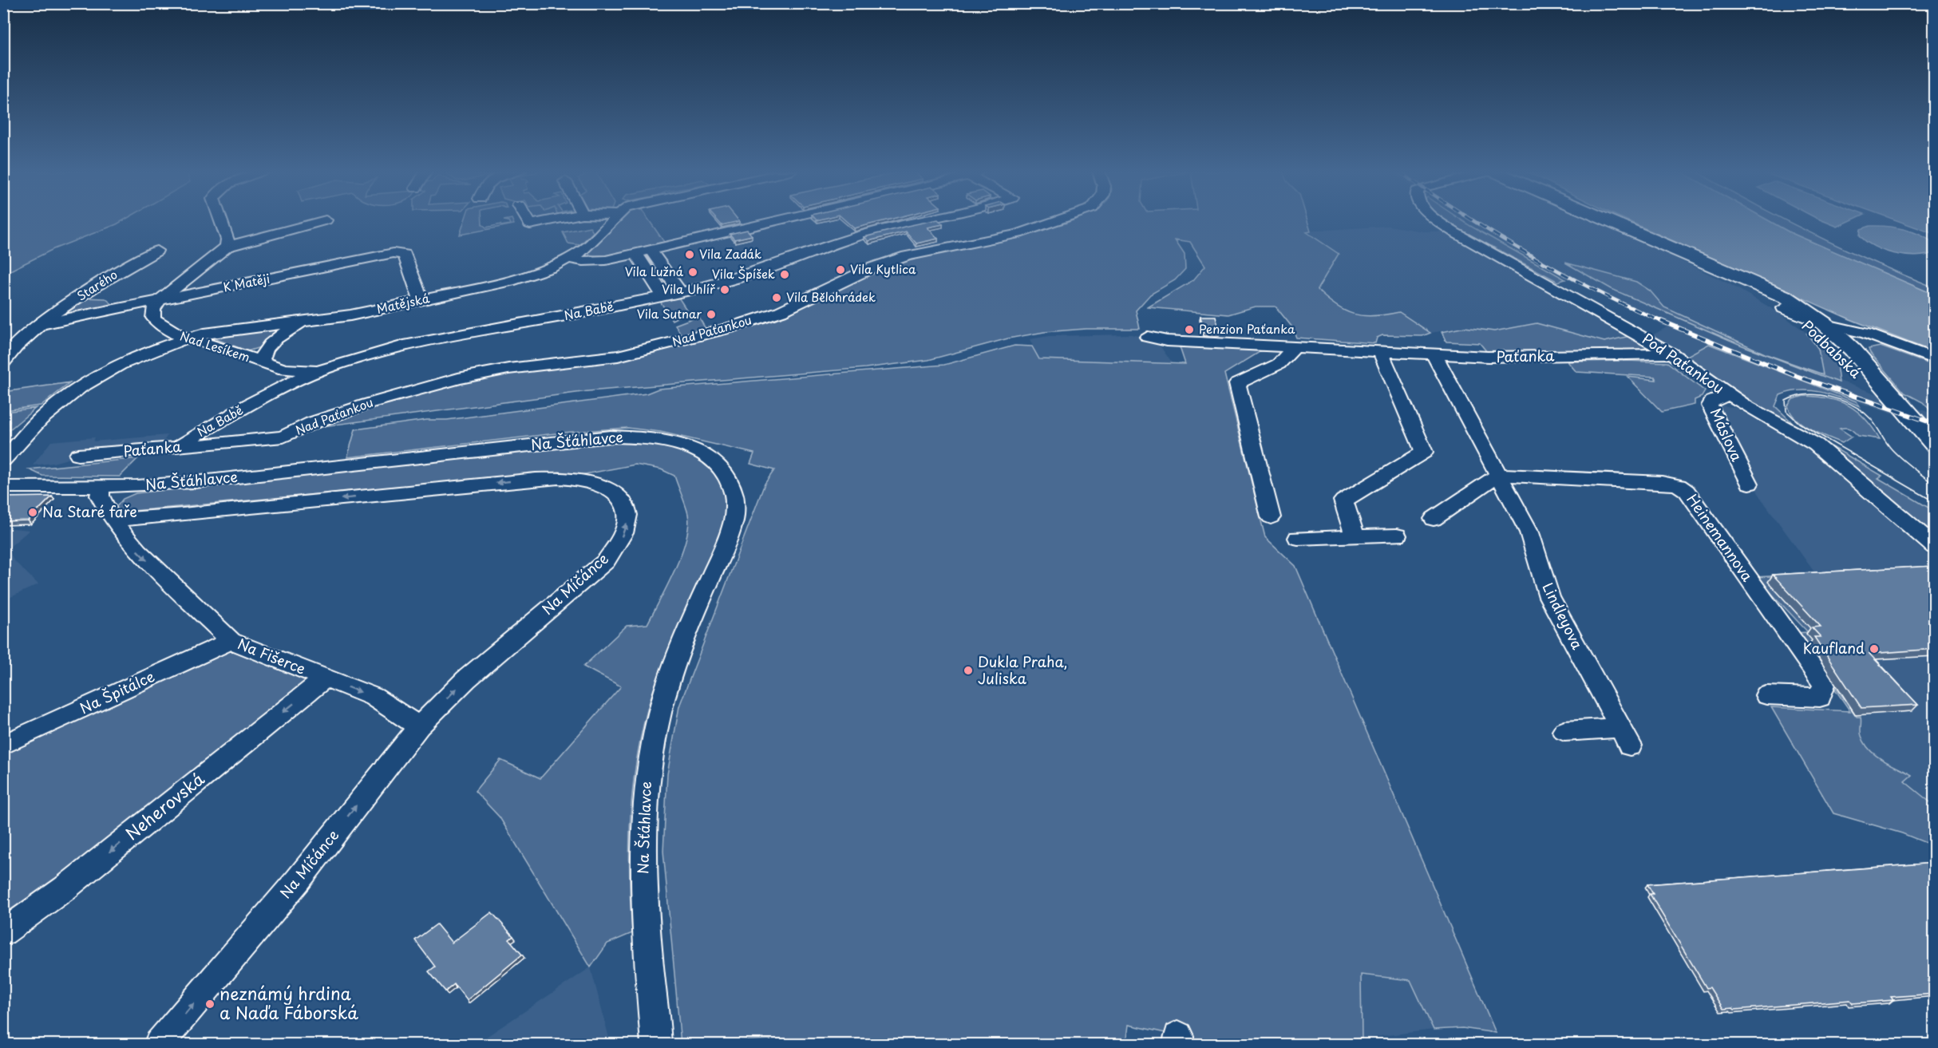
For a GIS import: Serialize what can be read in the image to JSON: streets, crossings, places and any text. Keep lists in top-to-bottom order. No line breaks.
{"streets":{"main road":["Podbabská"],"street":["K Matěji","Starého","Matějská","Na Babě","Nad Paťankou","Nad Lesíkem","Paťanka","Pod Paťankou","Máslova","Na Šťáhlavce","Heinemannova","Na Míčánce","Lindleyova","Na Fišerce","Na Špitálce","Neherovská"]},"crossings":[["K Matěji","Starého"],["K Matěji","Matějská"],["K Matěji","Nad Lesíkem"],["Matějská","Nad Lesíkem"],["Matějská","Na Šťáhlavce"],["Na Babě","Nad Lesíkem"],["Na Babě","Paťanka"],["Nad Paťankou","Paťanka"],["Paťanka","Pod Paťankou"],["Paťanka","Lindleyova"],["Pod Paťankou","Máslova"],["Na Šťáhlavce","Na Fišerce"],["Heinemannova","Lindleyova"],["Na Míčánce","Na Fišerce"],["Na Fišerce","Na Špitálce"],["Na Fišerce","Neherovská"]],"one_way":["Na Fišerce","Neherovská"],"places":["Vila Zadák","Vila Kytlica","Vila Lužná","Vila Špíšek","Vila Uhlíř","Vila Bělohrádek","Vila Sutnar","Penzion Paťanka","Na Staré faře","Kaufland","Dukla Praha, Juliska","neznámý hrdina a Naďa Fáborská"]}
